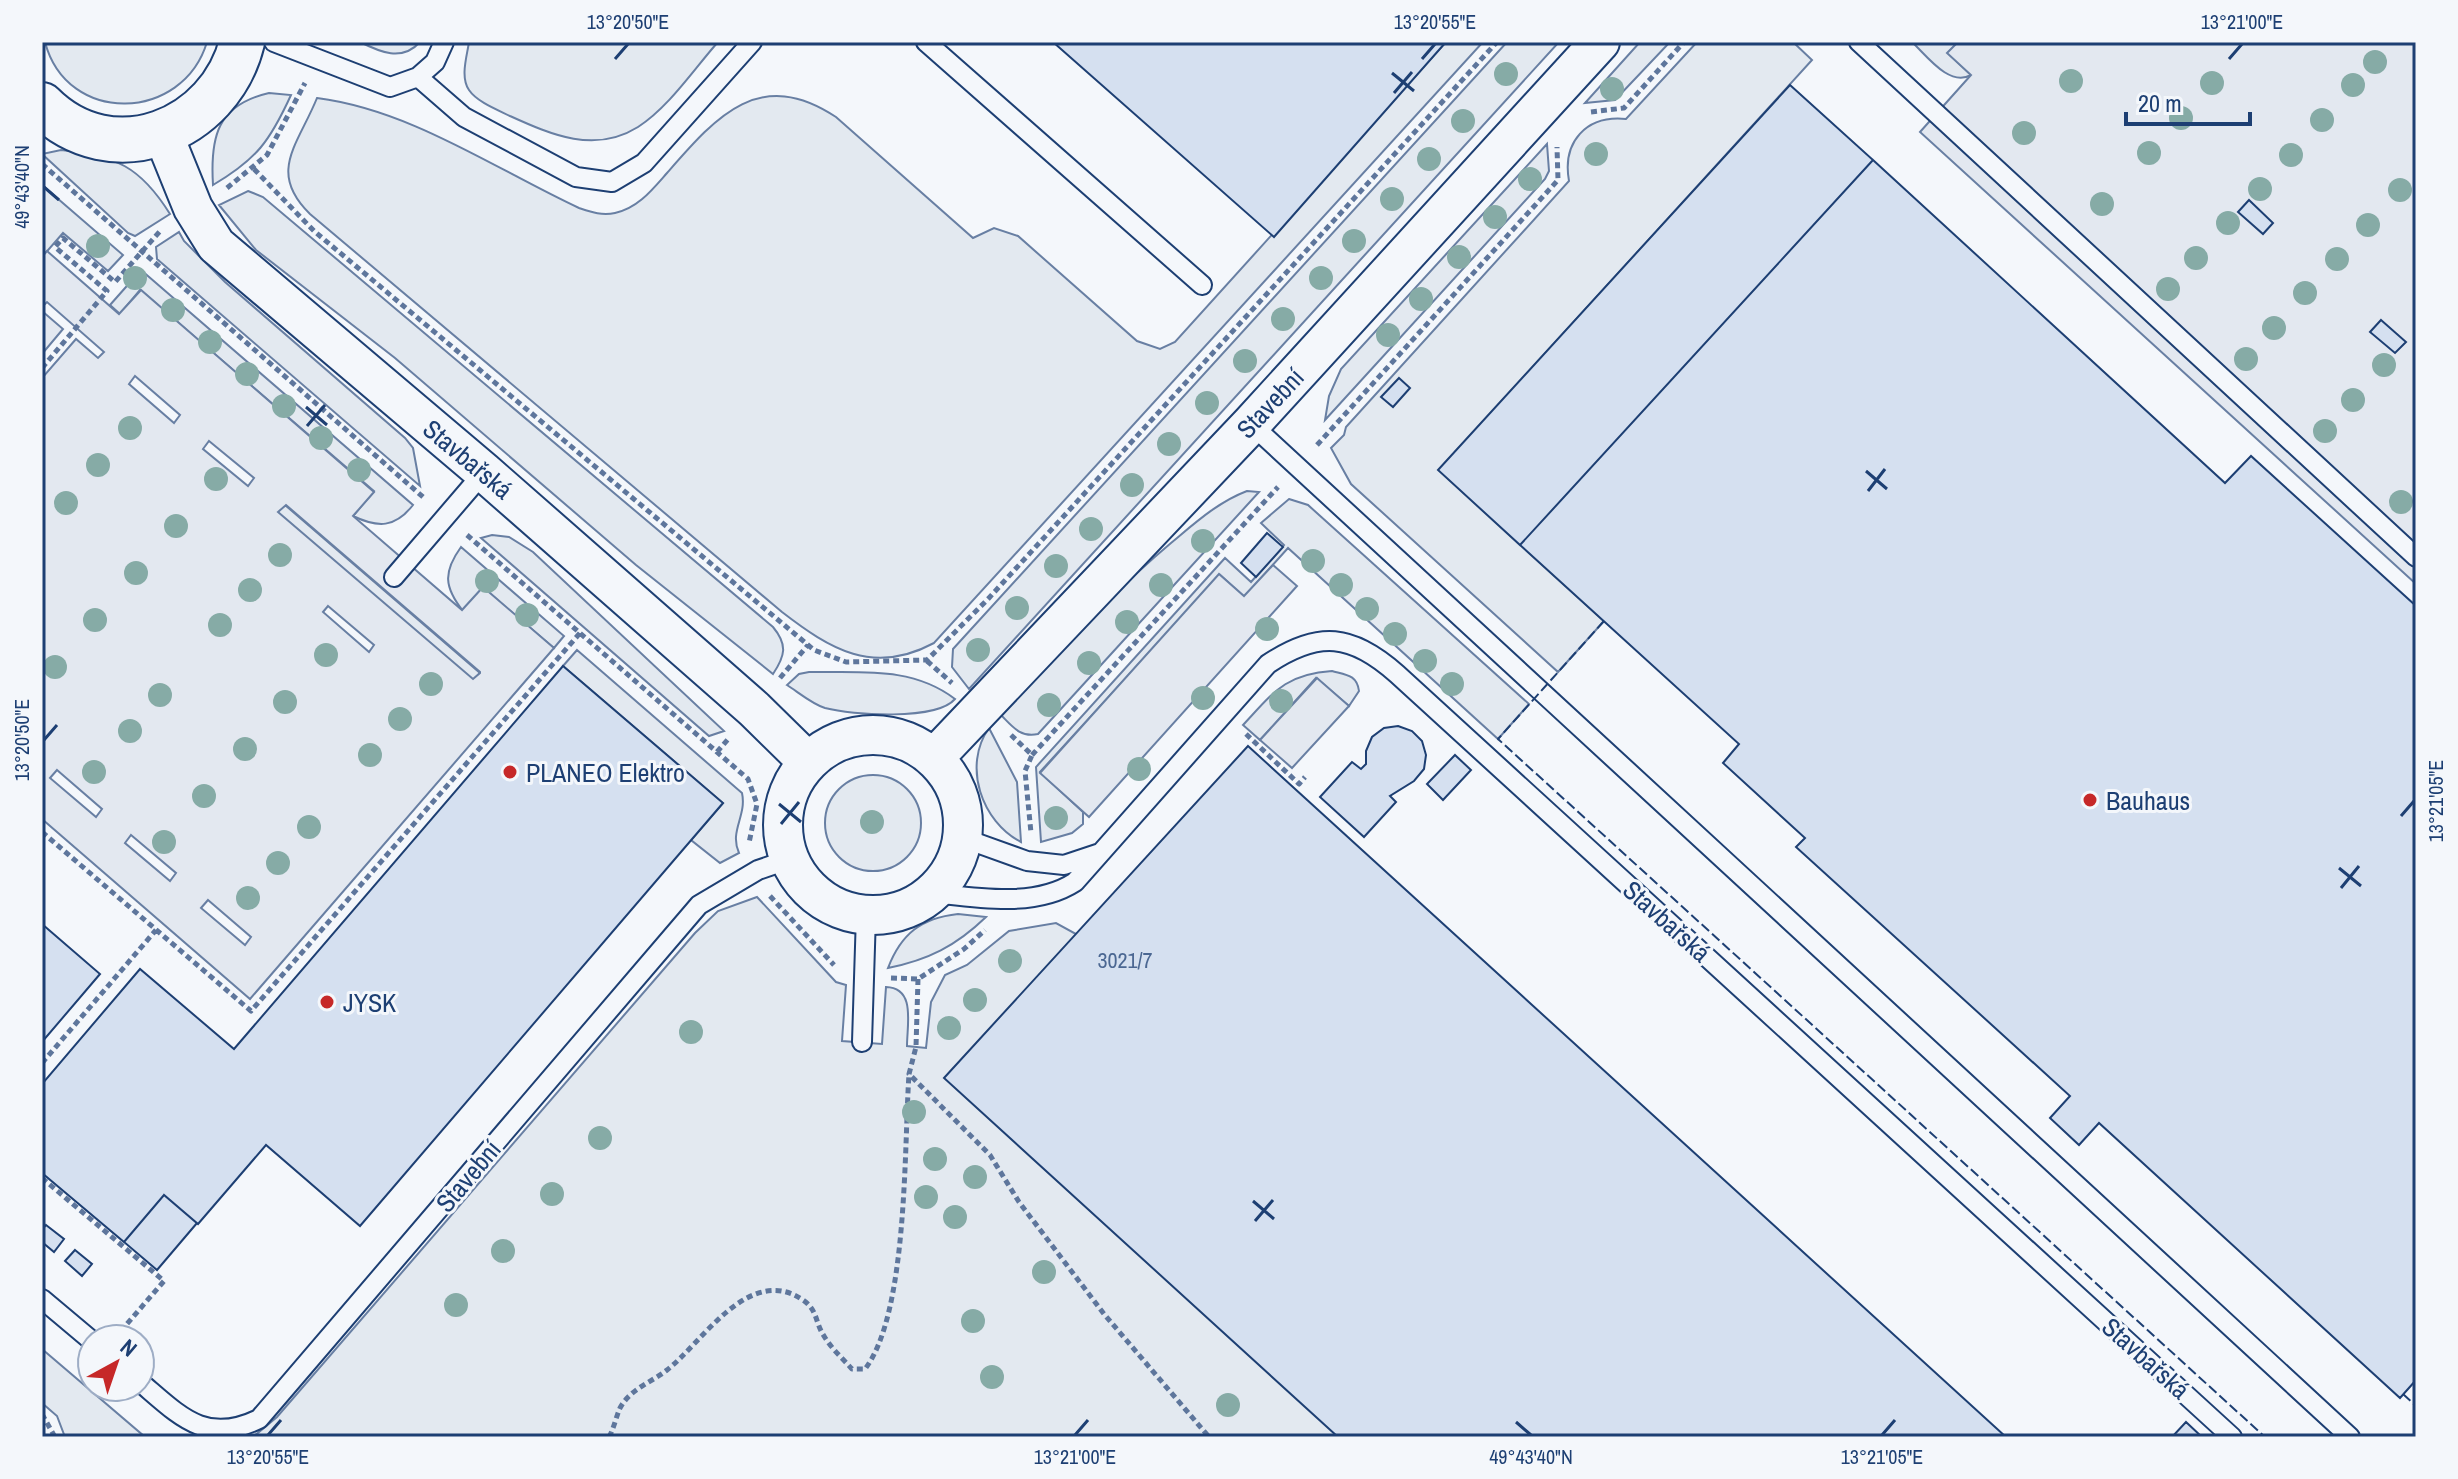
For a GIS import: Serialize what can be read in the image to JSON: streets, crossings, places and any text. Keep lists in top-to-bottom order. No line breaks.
{"streets":{"street":["Stavební","Stavbařská"]},"crossings":[["Stavební","Stavbařská"]],"places":["PLANEO Elektro","Bauhaus","JYSK"],"house_numbers":["3021/7"],"scale_bar":"20 m","north":"top right","coordinates":["13°20'50\"E","13°20'55\"E","13°21'00\"E","49°43'40\"N","13°21'05\"E"]}
